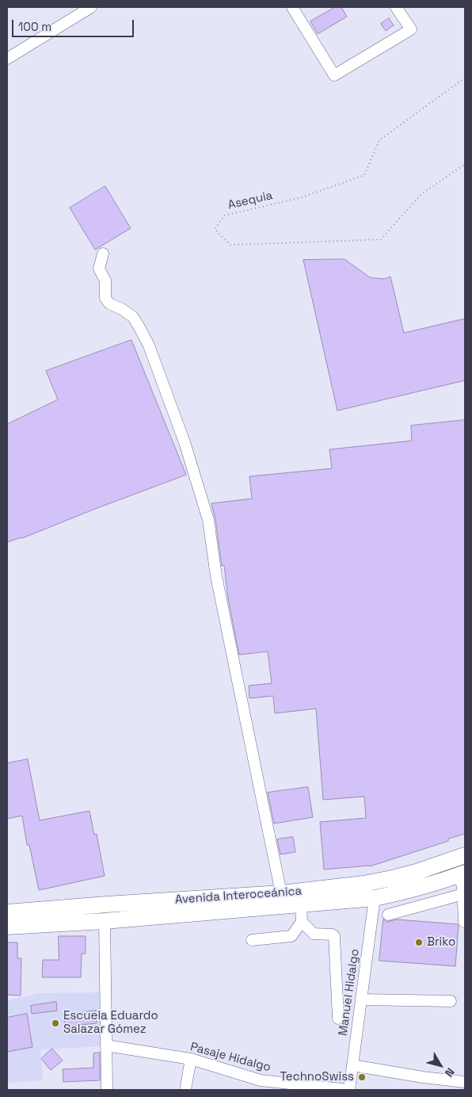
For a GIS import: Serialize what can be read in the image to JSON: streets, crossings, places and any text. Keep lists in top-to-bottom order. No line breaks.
{"streets":{"highway":["Avenida Interoceánica"],"street":["Manuel Hidalgo","Pasaje Hidalgo"],"path":["Asequia"]},"crossings":[["Avenida Interoceánica","Manuel Hidalgo"],["Manuel Hidalgo","Pasaje Hidalgo"]],"places":["Briko","Escuela Eduardo Salazar Gómez","TechnoSwiss"],"scale_bar":"100 m","north":"bottom right"}
